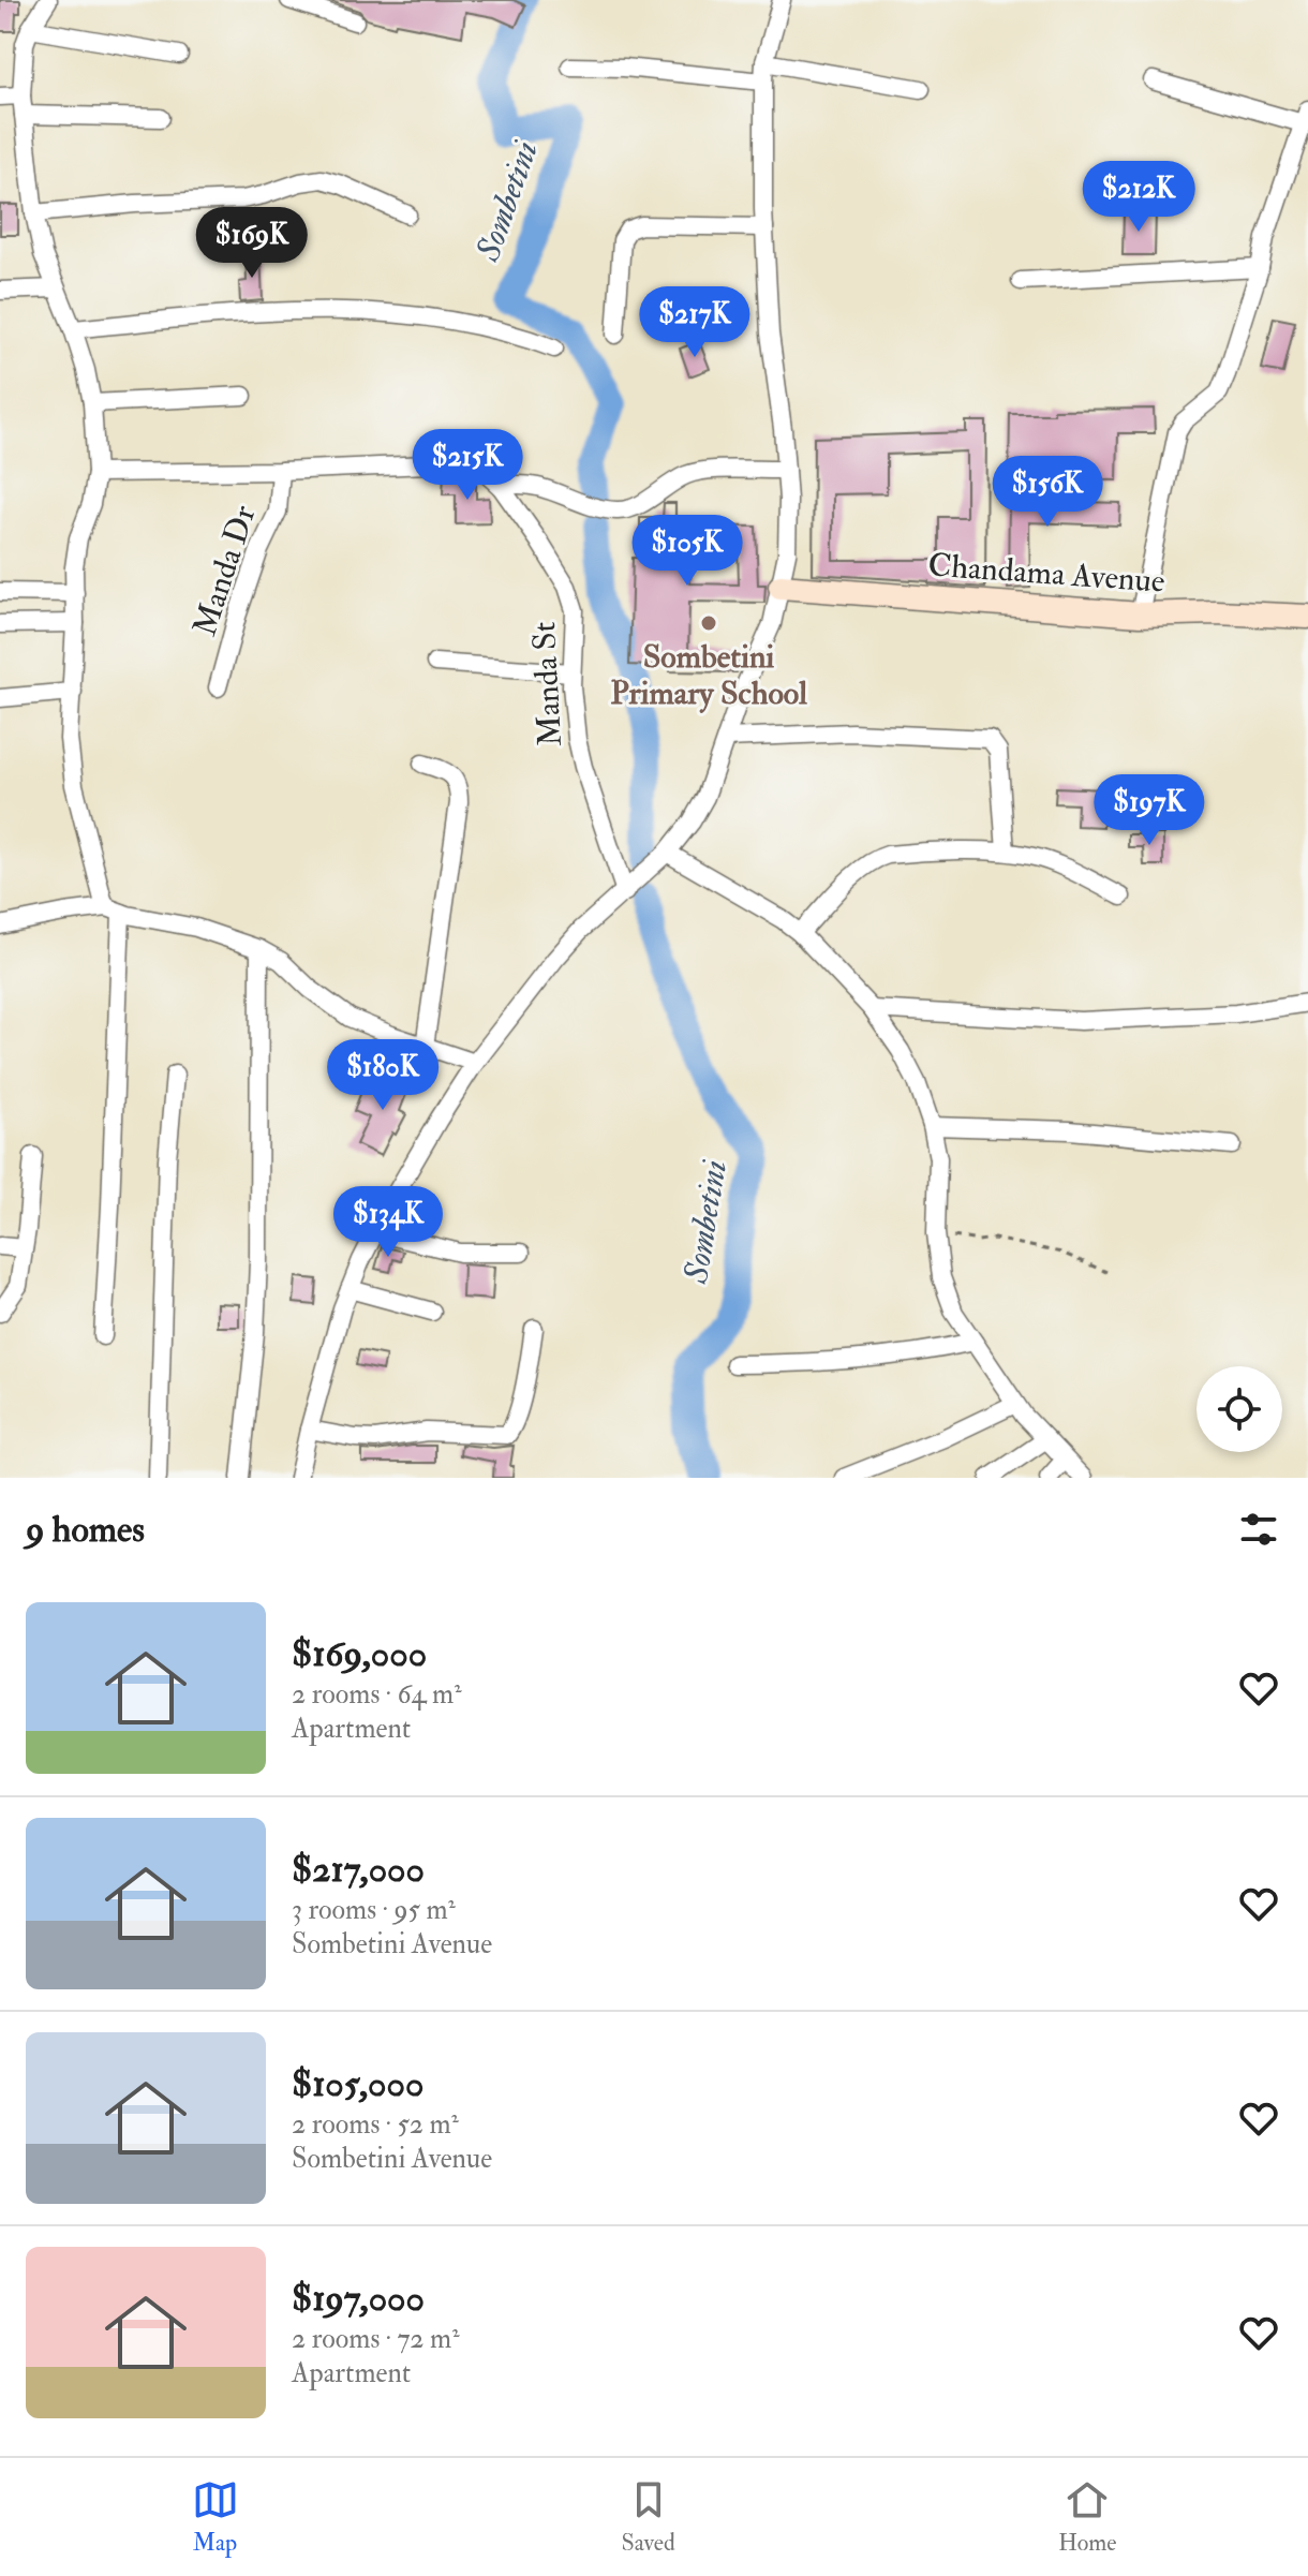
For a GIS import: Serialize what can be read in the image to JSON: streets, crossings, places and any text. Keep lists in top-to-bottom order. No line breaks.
{"streets":{"street":["Manda Dr","Chandama Avenue","Manda St"]},"crossings":[["Manda Dr","Manda St"]],"water":["Sombetini"],"places":["Sombetini Primary School"],"page":{"price":["$212K","$169K","$217K","$215K","$156K","$105K","$197K","$180K","$134K"],"heading":"9 homes","list":[{"name":"$169,000","note":"2 rooms · 64 m² · Apartment"},{"name":"$217,000","note":"3 rooms · 95 m² · Sombetini Avenue"},{"name":"$105,000","note":"2 rooms · 52 m² · Sombetini Avenue"},{"name":"$197,000","note":"2 rooms · 72 m² · Apartment"}],"tabs":["Map","Saved","Home"]}}
